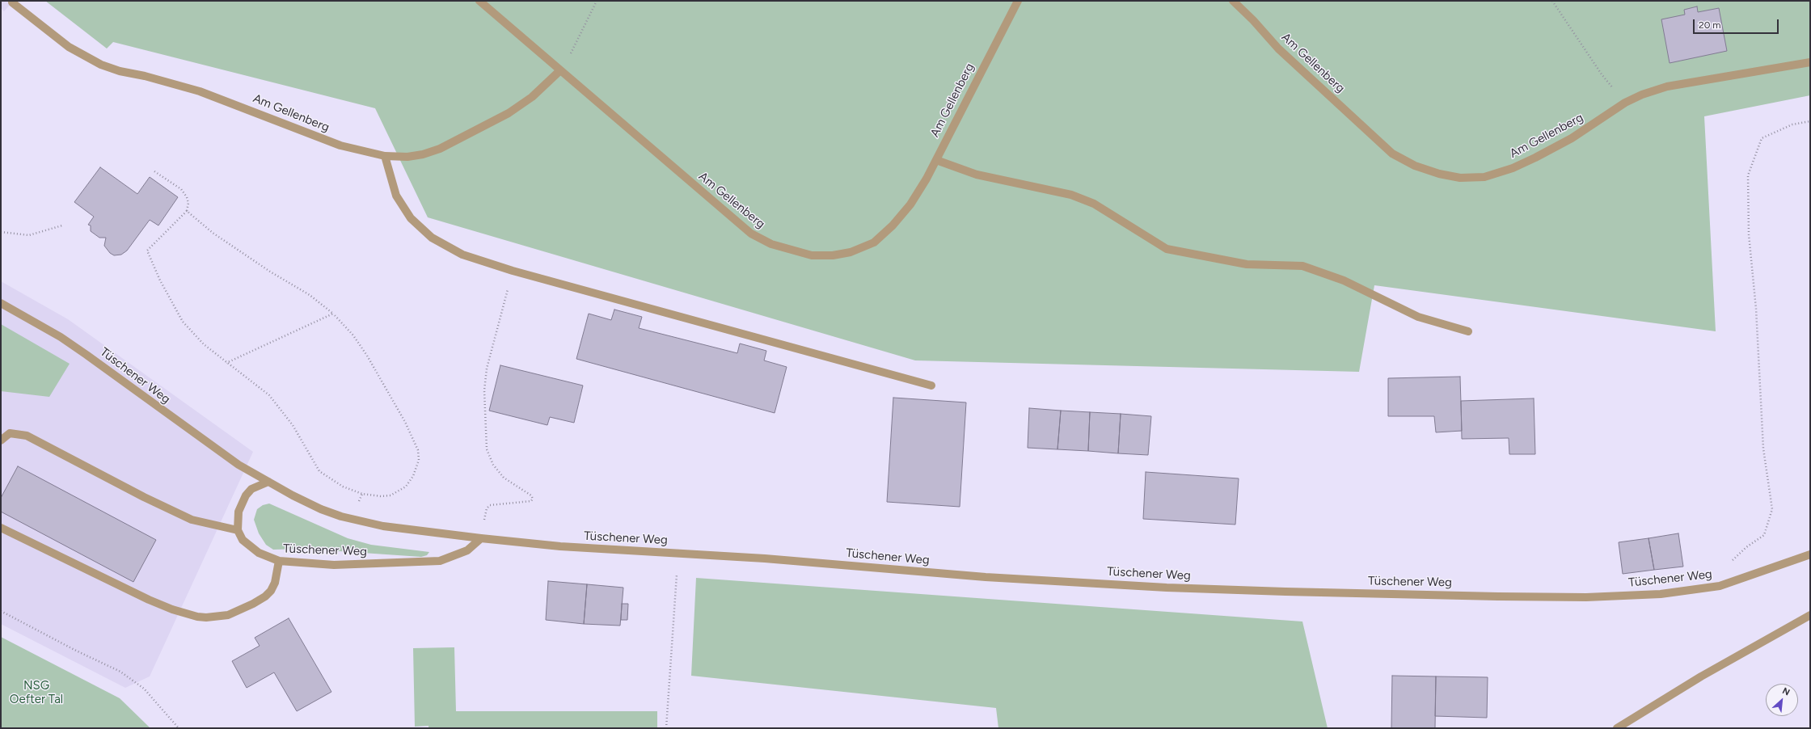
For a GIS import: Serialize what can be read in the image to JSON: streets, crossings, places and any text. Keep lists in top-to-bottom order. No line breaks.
{"streets":{"street":["Am Gellenberg","Tüschener Weg"]},"parks":["NSG Oefter Tal"],"scale_bar":"20 m","north":"top right"}
